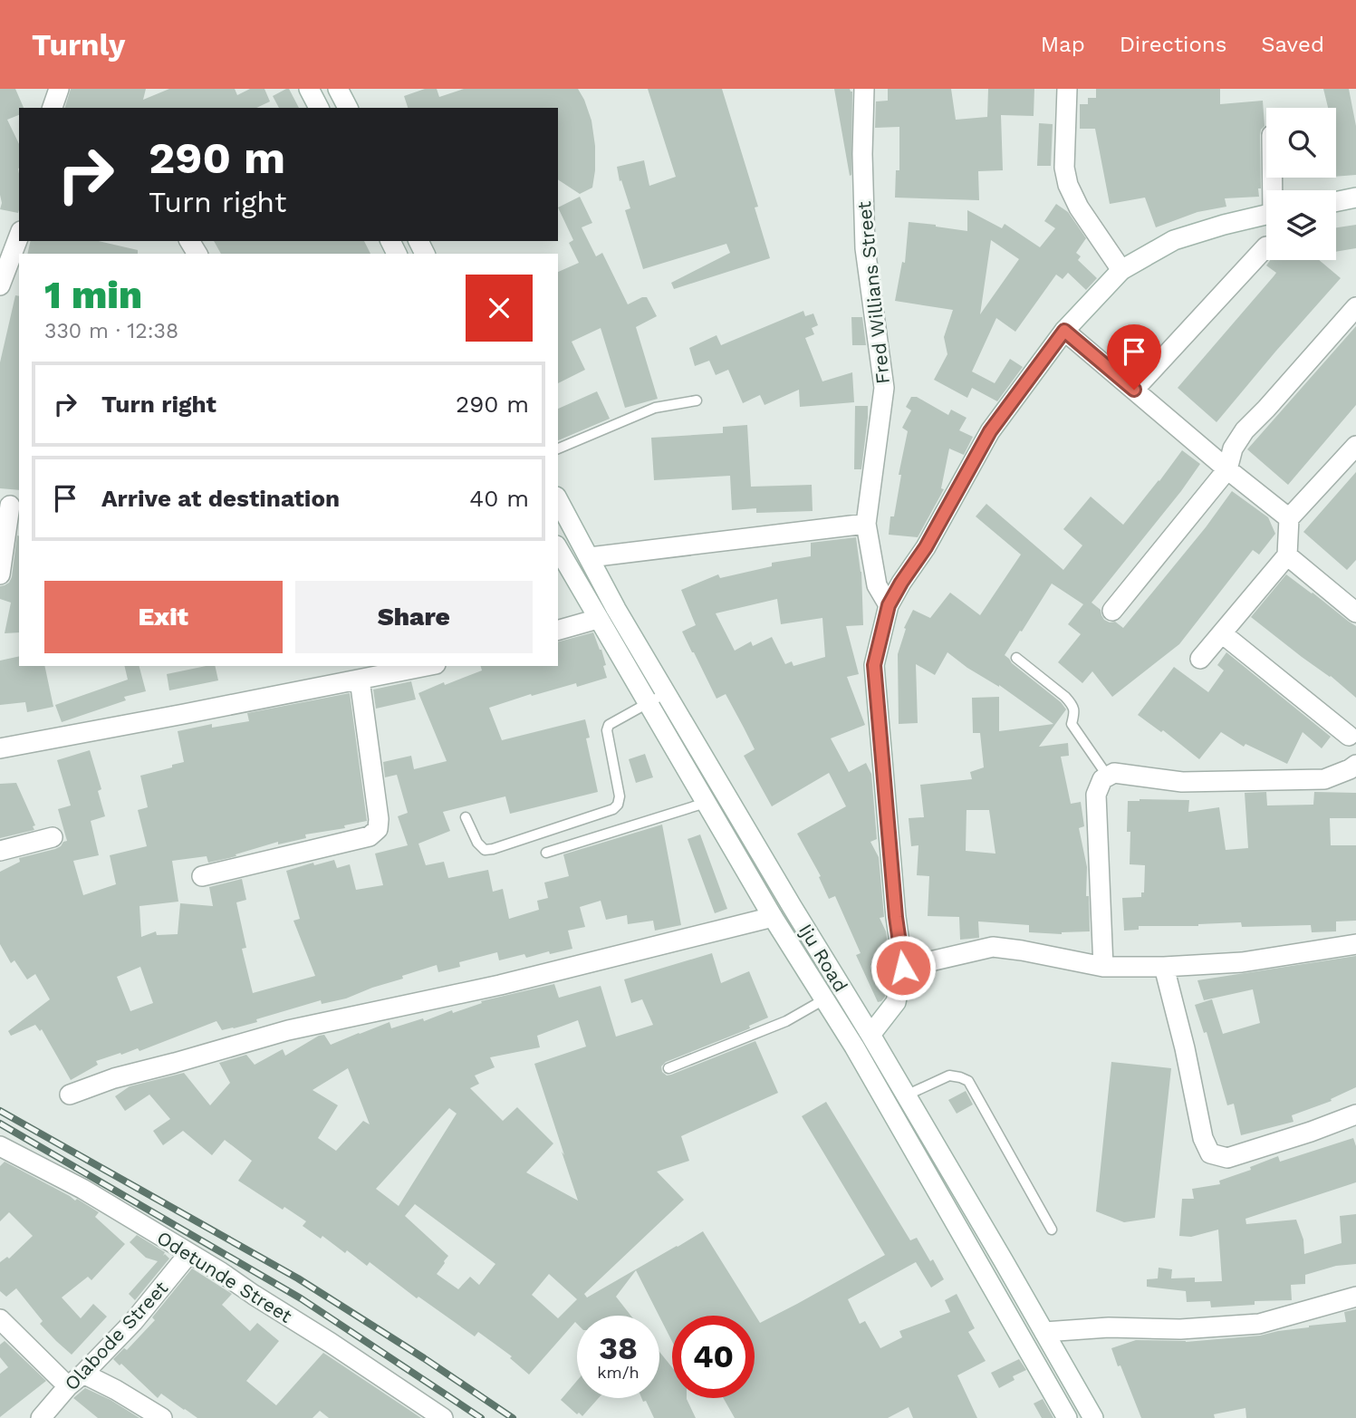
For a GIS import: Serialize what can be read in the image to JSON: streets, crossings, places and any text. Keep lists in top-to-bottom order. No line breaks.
{"streets":{"street":["Fred Willians Street","Iju Road","Odetunde Street","Olabode Street"]},"crossings":[["Odetunde Street","Olabode Street"]],"page":{"header":"Turnly","nav":["Map","Directions","Saved"],"turn":["290 m","Turn right"],"heading":["1 min","330 m · 12:38"],"list":[{"name":"Turn right","value":"290 m"},{"name":"Arrive at destination","value":"40 m"}],"buttons":["Exit","Share"],"speed":"38 km/h","limit":"40"}}
